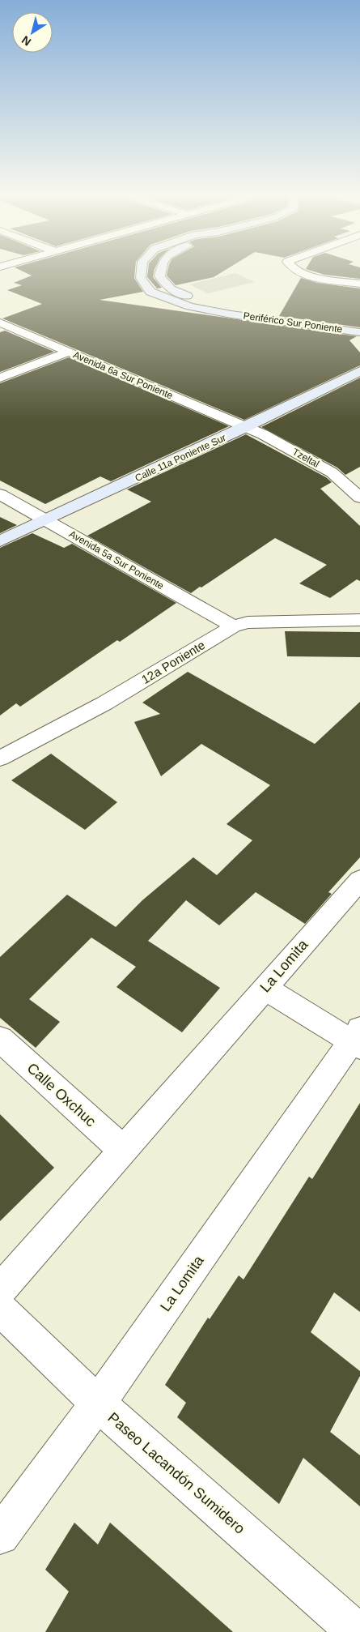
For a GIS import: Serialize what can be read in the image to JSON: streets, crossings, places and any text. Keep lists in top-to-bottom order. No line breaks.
{"streets":{"main road":["Periférico Sur Poniente","Calle 11a Poniente Sur"],"street":["Avenida 6a Sur Poniente","Tzeltal","Avenida 5a Sur Poniente","12a Poniente","La Lomita","Calle Oxchuc","Paseo Lacandón Sumidero"]},"crossings":[["Avenida 6a Sur Poniente","Calle 11a Poniente Sur"],["Avenida 6a Sur Poniente","Tzeltal"],["Calle 11a Poniente Sur","Tzeltal"],["Calle 11a Poniente Sur","Avenida 5a Sur Poniente"],["Avenida 5a Sur Poniente","12a Poniente"],["La Lomita","Calle Oxchuc"],["La Lomita","Paseo Lacandón Sumidero"]],"north":"bottom left"}
